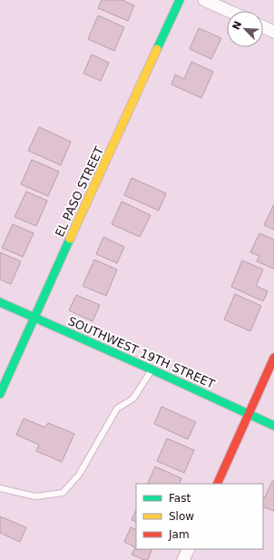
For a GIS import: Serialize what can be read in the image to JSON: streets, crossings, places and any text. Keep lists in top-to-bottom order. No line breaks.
{"streets":{"street":["EL PASO STREET","SOUTHWEST 19TH STREET"]},"crossings":[["EL PASO STREET","SOUTHWEST 19TH STREET"]],"legend":["Fast","Slow","Jam"],"north":"top left"}
